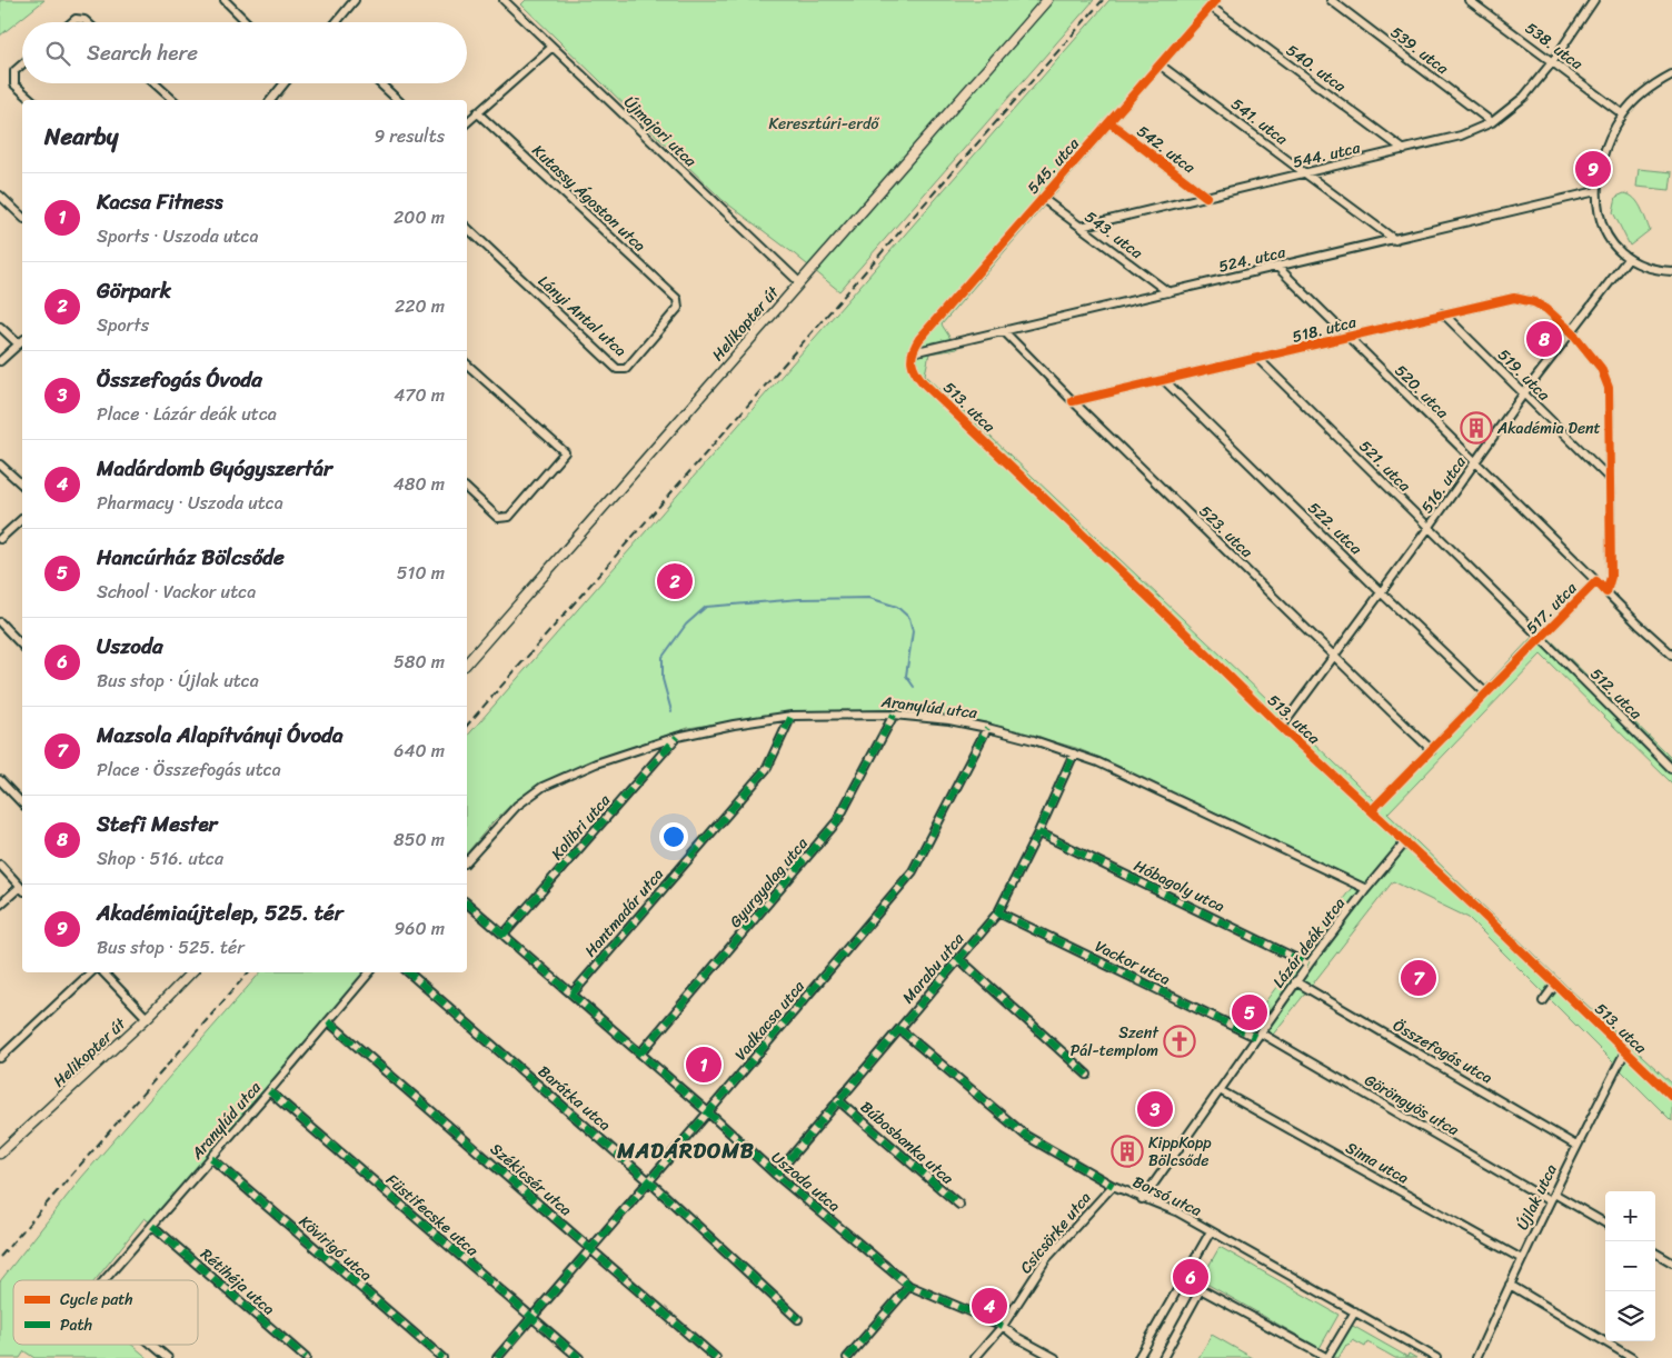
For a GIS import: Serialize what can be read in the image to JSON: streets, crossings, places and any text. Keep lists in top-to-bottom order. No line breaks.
{"streets":{"street":["538. utca","539. utca","540. utca","541. utca","Újmajori utca","542. utca","544. utca","545. utca","Kutassy Ágoston utca","543. utca","524. utca","Lányi Antal utca","Helikopter út","518. utca","519. utca","520. utca","513. utca","521. utca","516. utca","522. utca","523. utca","517. utca","512. utca","Aranylúd utca","Kolibri utca","Gyurgyalag utca","Hóbagoly utca","Hantmadár utca","Lázár deák utca","Vackor utca","Marabu utca","Vadkacsa utca","Összefogás utca","Barátka utca","Göröngyös utca","Búbosbanka utca","Sima utca","Székicsér utca","Uszoda utca","Borsó utca","Újlak utca","Füstifecske utca","Csicsörke utca","Kövirigó utca","Rétihéja utca"]},"crossings":[["538. utca","544. utca"],["539. utca","544. utca"],["540. utca","544. utca"],["540. utca","545. utca"],["541. utca","544. utca"],["541. utca","545. utca"],["541. utca","524. utca"],["Újmajori utca","Helikopter út"],["542. utca","544. utca"],["542. utca","545. utca"],["544. utca","543. utca"],["545. utca","543. utca"],["545. utca","524. utca"],["545. utca","513. utca"],["Kutassy Ágoston utca","Lányi Antal utca"],["543. utca","524. utca"],["524. utca","520. utca"],["524. utca","513. utca"],["524. utca","523. utca"],["518. utca","519. utca"],["518. utca","520. utca"],["518. utca","521. utca"],["518. utca","516. utca"],["518. utca","522. utca"],["518. utca","523. utca"],["519. utca","516. utca"],["520. utca","516. utca"],["520. utca","517. utca"],["513. utca","516. utca"],["513. utca","517. utca"],["513. utca","Lázár deák utca"],["513. utca","Újlak utca"],["521. utca","516. utca"],["521. utca","517. utca"],["521. utca","512. utca"],["516. utca","522. utca"],["516. utca","523. utca"],["522. utca","517. utca"],["523. utca","517. utca"],["517. utca","512. utca"],["Aranylúd utca","Kolibri utca"],["Aranylúd utca","Gyurgyalag utca"],["Aranylúd utca","Hantmadár utca"],["Aranylúd utca","Lázár deák utca"],["Aranylúd utca","Marabu utca"],["Aranylúd utca","Vadkacsa utca"],["Aranylúd utca","Székicsér utca"],["Aranylúd utca","Füstifecske utca"],["Aranylúd utca","Kövirigó utca"],["Aranylúd utca","Rétihéja utca"],["Kolibri utca","Uszoda utca"],["Gyurgyalag utca","Uszoda utca"],["Hóbagoly utca","Lázár deák utca"],["Hóbagoly utca","Marabu utca"],["Hantmadár utca","Uszoda utca"],["Lázár deák utca","Vackor utca"],["Lázár deák utca","Összefogás utca"],["Lázár deák utca","Göröngyös utca"],["Lázár deák utca","Sima utca"],["Lázár deák utca","Borsó utca"],["Vackor utca","Marabu utca"],["Vackor utca","Göröngyös utca"],["Marabu utca","Búbosbanka utca"],["Marabu utca","Uszoda utca"],["Marabu utca","Borsó utca"],["Vadkacsa utca","Barátka utca"],["Vadkacsa utca","Székicsér utca"],["Vadkacsa utca","Uszoda utca"],["Vadkacsa utca","Füstifecske utca"],["Összefogás utca","Újlak utca"],["Göröngyös utca","Újlak utca"],["Sima utca","Újlak utca"],["Uszoda utca","Csicsörke utca"],["Borsó utca","Csicsörke utca"]],"districts":["MADÁRDOMB"],"parks":["Keresztúri-erdő"],"places":{"building":["Akadémia Dent","KippKopp Bölcsőde"],"church":["Szent Pál-templom"]},"legend":["Cycle path","Path"],"page":{"search":"Search here","heading":["Nearby","9 results"],"pins":["9","8","2","7","5","1","3","6","4"],"list":[{"mark":"1","name":"Kacsa Fitness","note":"Sports · Uszoda utca","value":"200 m"},{"mark":"2","name":"Görpark","note":"Sports","value":"220 m"},{"mark":"3","name":"Összefogás Óvoda","note":"Place · Lázár deák utca","value":"470 m"},{"mark":"4","name":"Madárdomb Gyógyszertár","note":"Pharmacy · Uszoda utca","value":"480 m"},{"mark":"5","name":"Hancúrház Bölcsőde","note":"School · Vackor utca","value":"510 m"},{"mark":"6","name":"Uszoda","note":"Bus stop · Újlak utca","value":"580 m"},{"mark":"7","name":"Mazsola Alapítványi Óvoda","note":"Place · Összefogás utca","value":"640 m"},{"mark":"8","name":"Stefi Mester","note":"Shop · 516. utca","value":"850 m"},{"mark":"9","name":"Akadémiaújtelep, 525. tér","note":"Bus stop · 525. tér","value":"960 m"}],"map_buttons":["+","−"]}}
